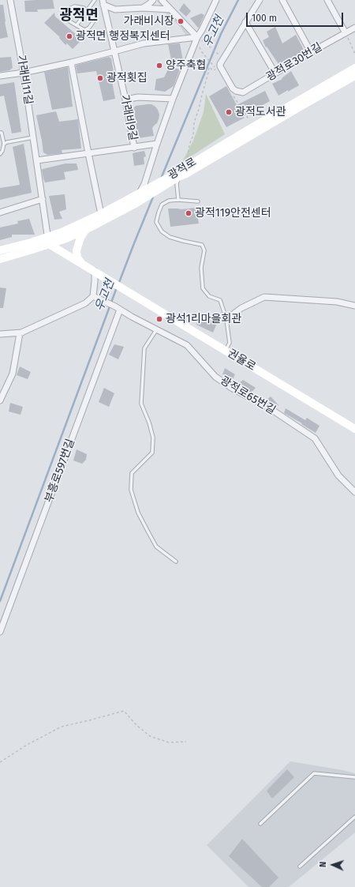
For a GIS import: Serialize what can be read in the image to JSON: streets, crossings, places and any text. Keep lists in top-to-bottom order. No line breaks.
{"streets":{"main road":["광적로","권율로"],"street":["광적로30번길","가래비11길","가래비9길","광적로65번길","부흥로597번길"]},"crossings":[["광적로65번길","부흥로597번길"]],"districts":["광적면"],"water":["우고천"],"places":["가래비시장","광적면 행정복지센터","양주축협","광적횟집","광적도서관","광적119안전센터","광석1리마을회관"],"scale_bar":"100 m","north":"left"}
